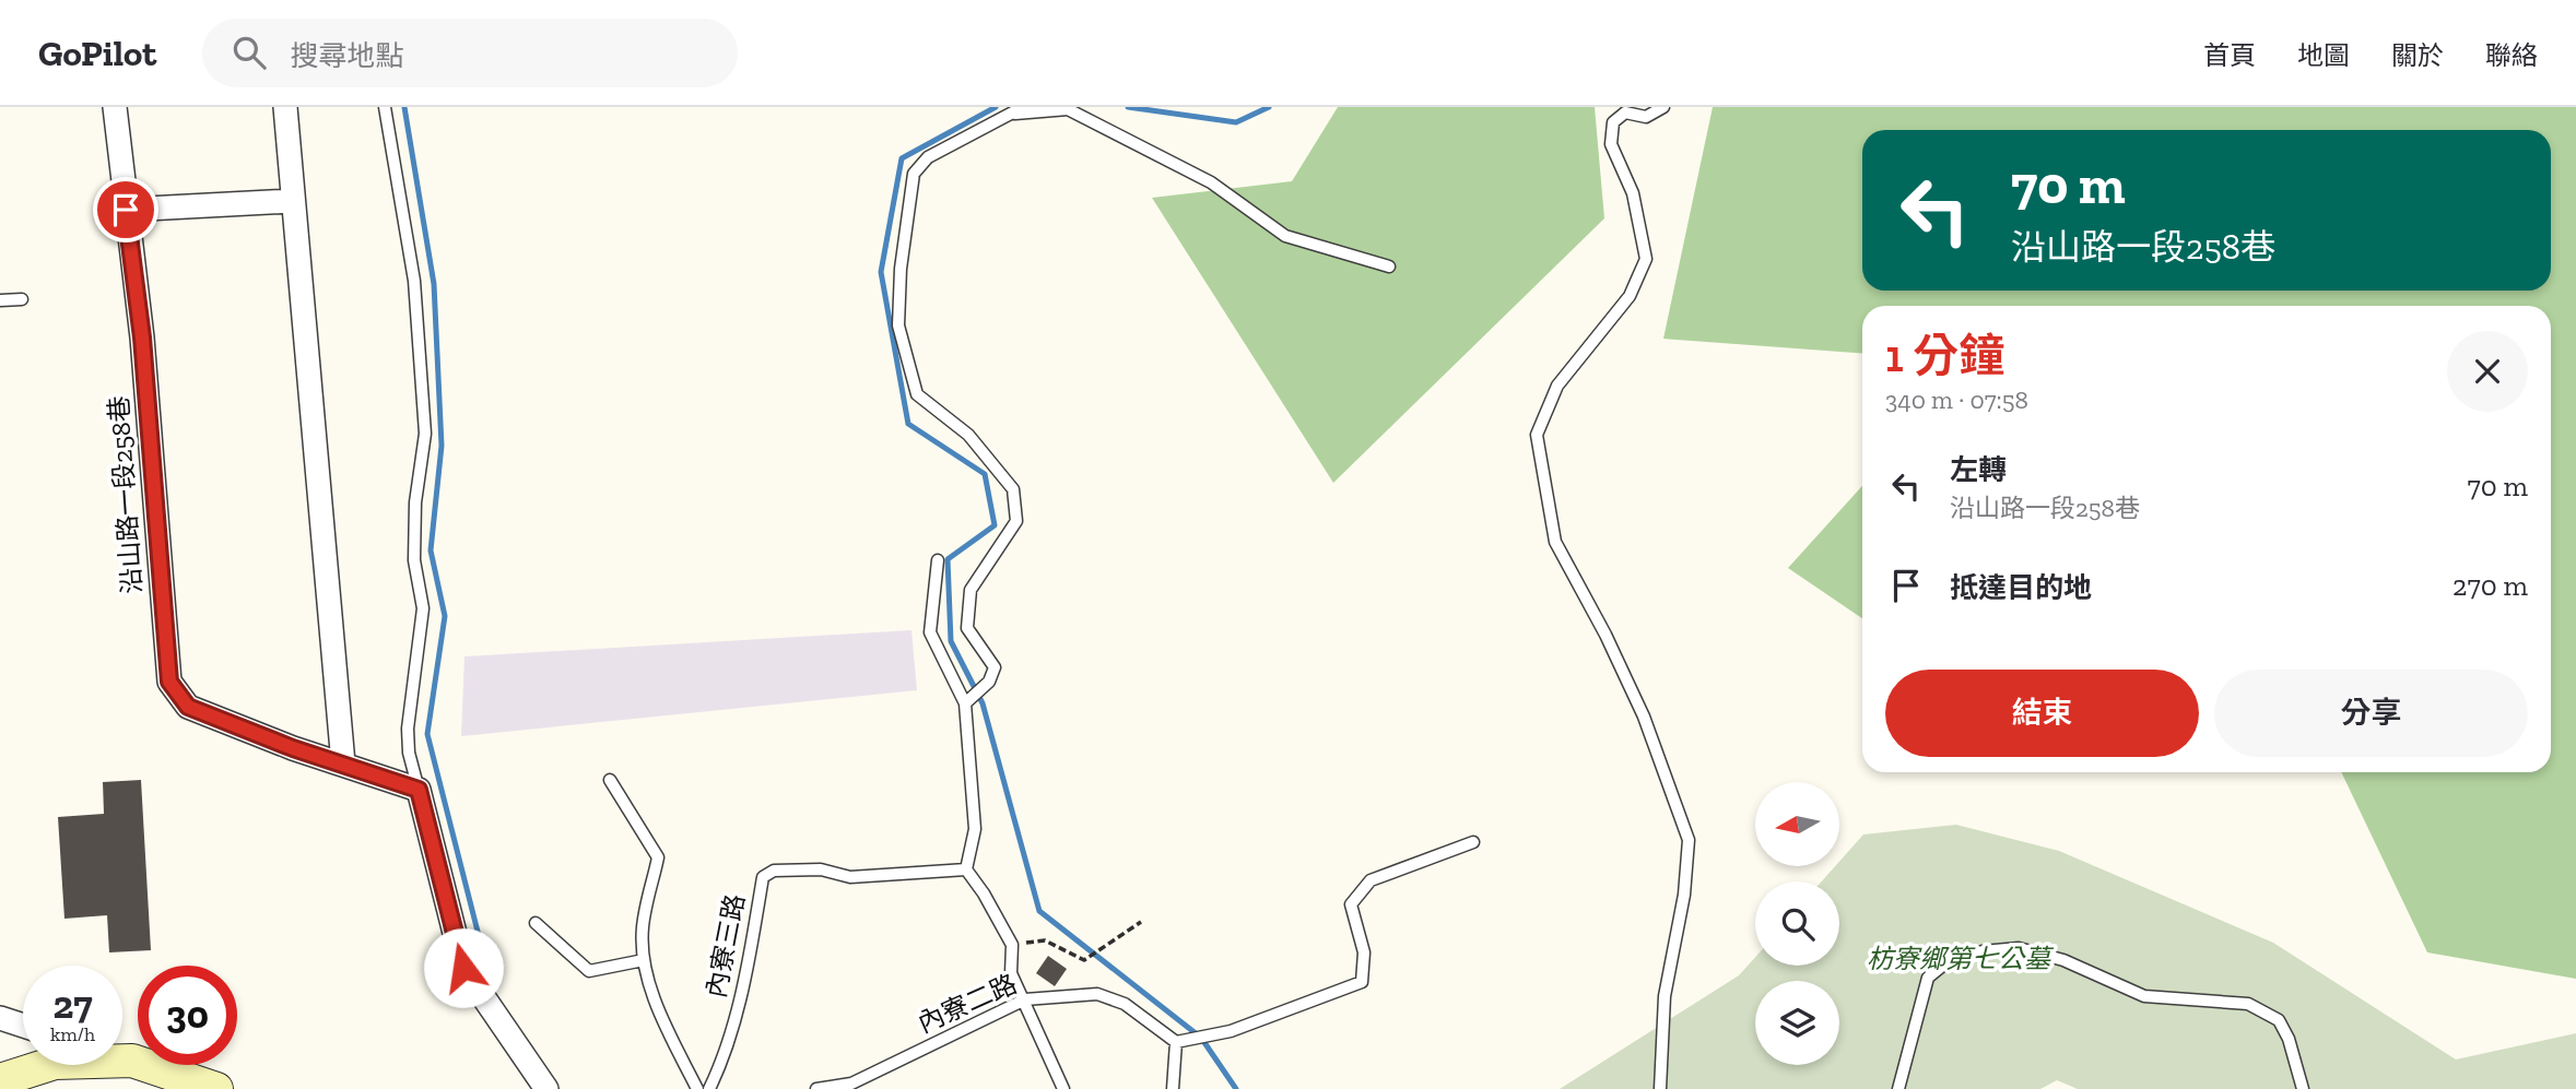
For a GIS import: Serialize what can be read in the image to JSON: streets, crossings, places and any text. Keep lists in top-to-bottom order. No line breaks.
{"streets":{"street":["沿山路一段258巷"],"lane":["內寮三路","內寮二路"]},"parks":["枋寮鄉第七公墓"],"north":"left","page":{"header":"GoPilot","search":"搜尋地點","nav":["首頁","地圖","關於","聯絡"],"turn":["70 m","沿山路一段258巷"],"heading":["1 分鐘","340 m · 07:58"],"list":[{"name":"左轉","note":"沿山路一段258巷","value":"70 m"},{"name":"抵達目的地","value":"270 m"}],"buttons":["結束","分享"],"speed":"27 km/h","limit":"30"}}
